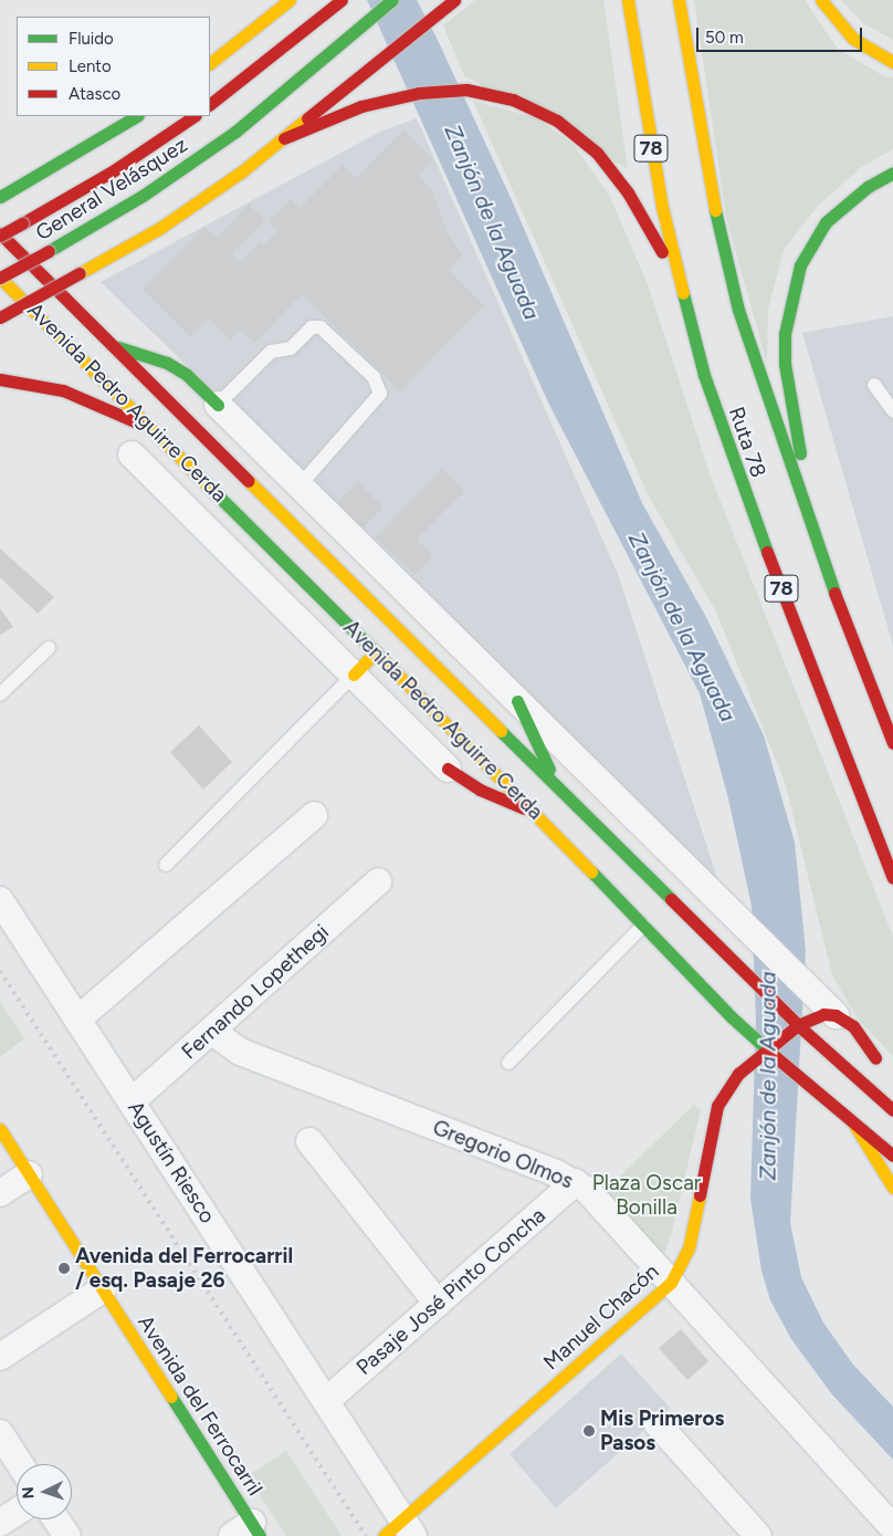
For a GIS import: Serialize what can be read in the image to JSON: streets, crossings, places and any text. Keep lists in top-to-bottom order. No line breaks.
{"streets":{"main road":["78","General Velásquez","Avenida Pedro Aguirre Cerda","Ruta 78","Manuel Chacón","Avenida del Ferrocarril"],"street":["Fernando Lopethegi","Gregorio Olmos","Agustín Riesco","Pasaje José Pinto Concha"]},"crossings":[["General Velásquez","Avenida Pedro Aguirre Cerda"],["Avenida Pedro Aguirre Cerda","Manuel Chacón"],["Fernando Lopethegi","Gregorio Olmos"],["Fernando Lopethegi","Agustín Riesco"],["Gregorio Olmos","Pasaje José Pinto Concha"],["Gregorio Olmos","Manuel Chacón"],["Agustín Riesco","Pasaje José Pinto Concha"],["Agustín Riesco","Manuel Chacón"]],"water":["Zanjón de la Aguada"],"parks":["Plaza Oscar Bonilla"],"places":["Avenida del Ferrocarril / esq. Pasaje 26","Mis Primeros Pasos"],"legend":["Fluido","Lento","Atasco"],"scale_bar":"50 m","north":"left"}
